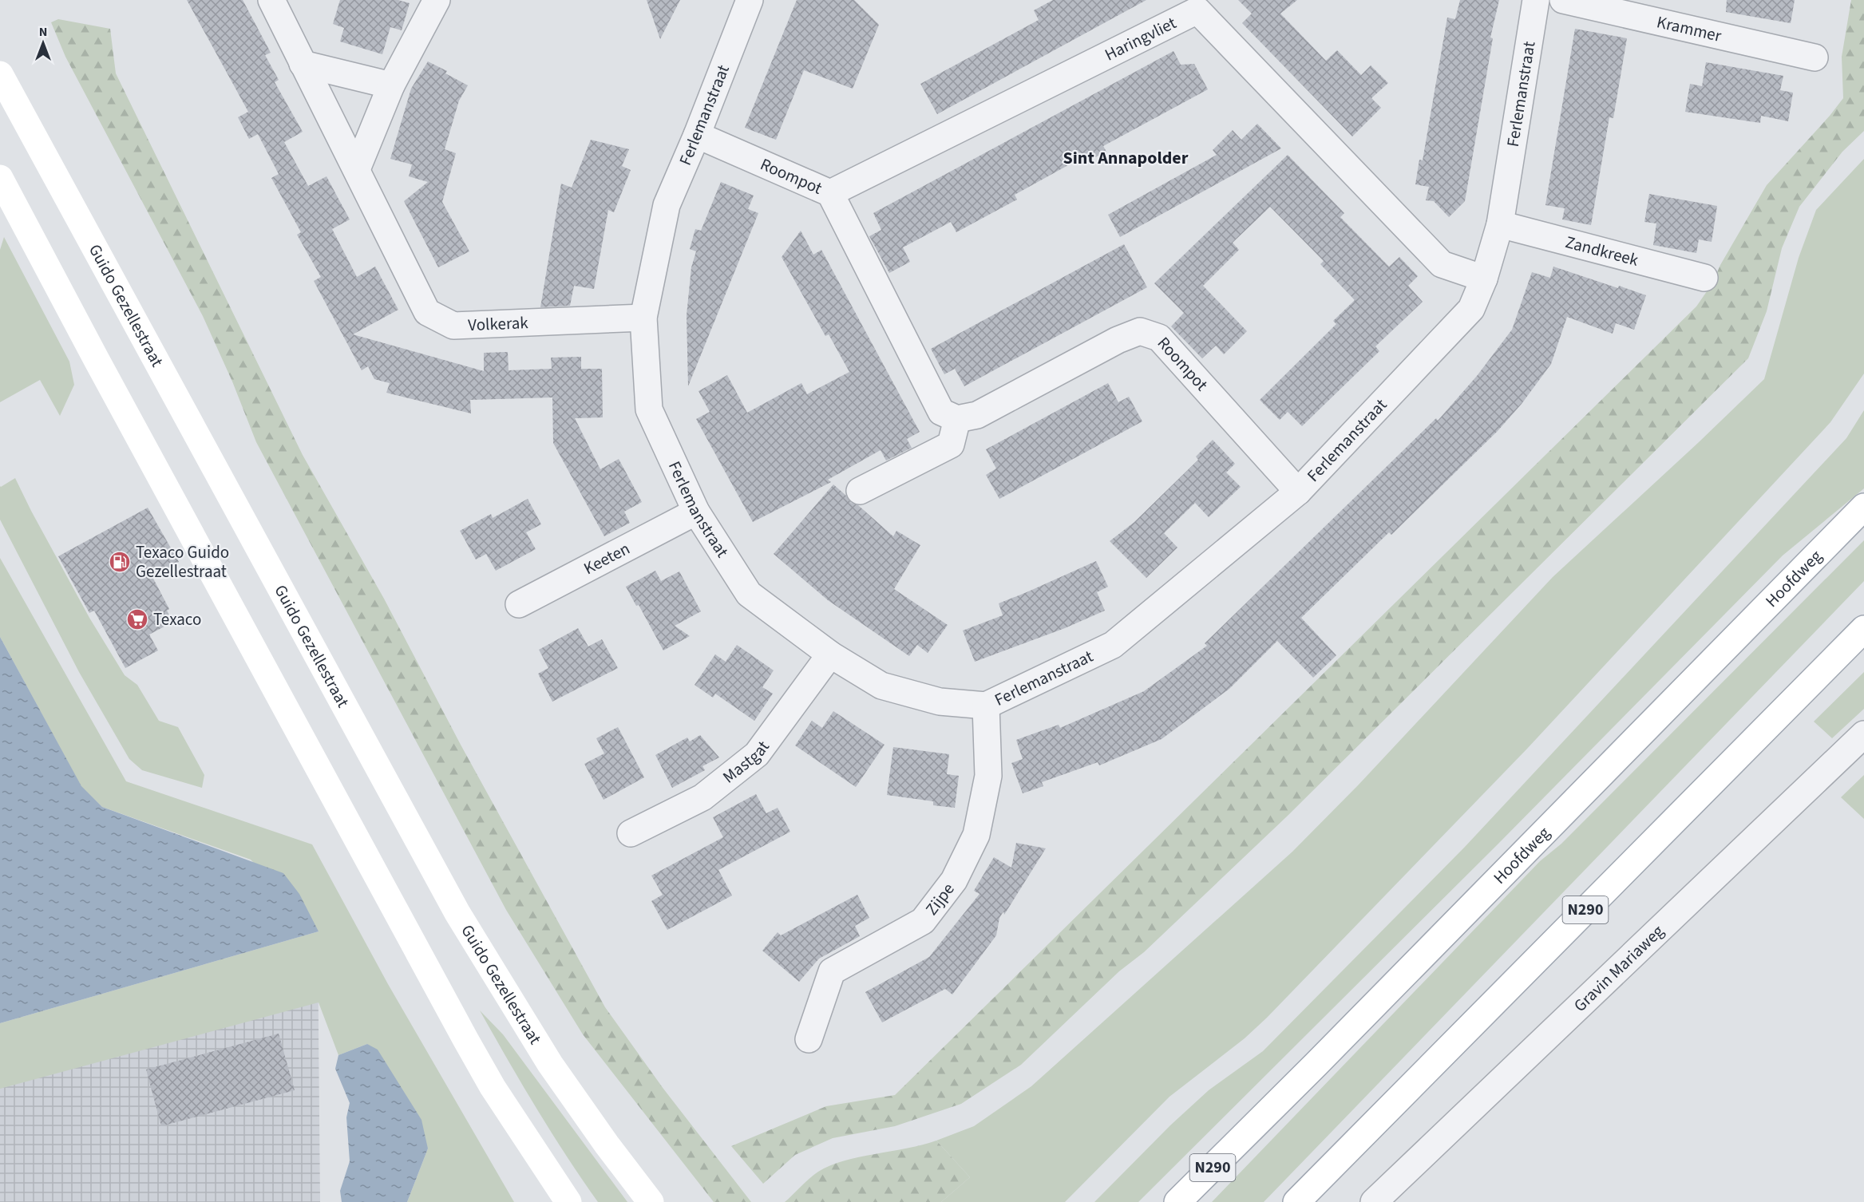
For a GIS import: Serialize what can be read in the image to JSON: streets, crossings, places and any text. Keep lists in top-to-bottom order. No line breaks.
{"streets":{"main road":["Guido Gezellestraat","Hoofdweg","N290"],"street":["Krammer","Haringvliet","Ferlemanstraat","Roompot","Zandkreek","Volkerak","Keeten","Mastgat","Zijpe","Gravin Mariaweg"]},"crossings":[["Haringvliet","Ferlemanstraat"],["Haringvliet","Roompot"],["Ferlemanstraat","Roompot"],["Ferlemanstraat","Zandkreek"],["Ferlemanstraat","Volkerak"],["Ferlemanstraat","Keeten"],["Ferlemanstraat","Mastgat"],["Ferlemanstraat","Zijpe"]],"districts":["Sint Annapolder"],"places":{"fuel station":["Texaco Guido Gezellestraat"],"supermarket":["Texaco"]},"north":"top"}
